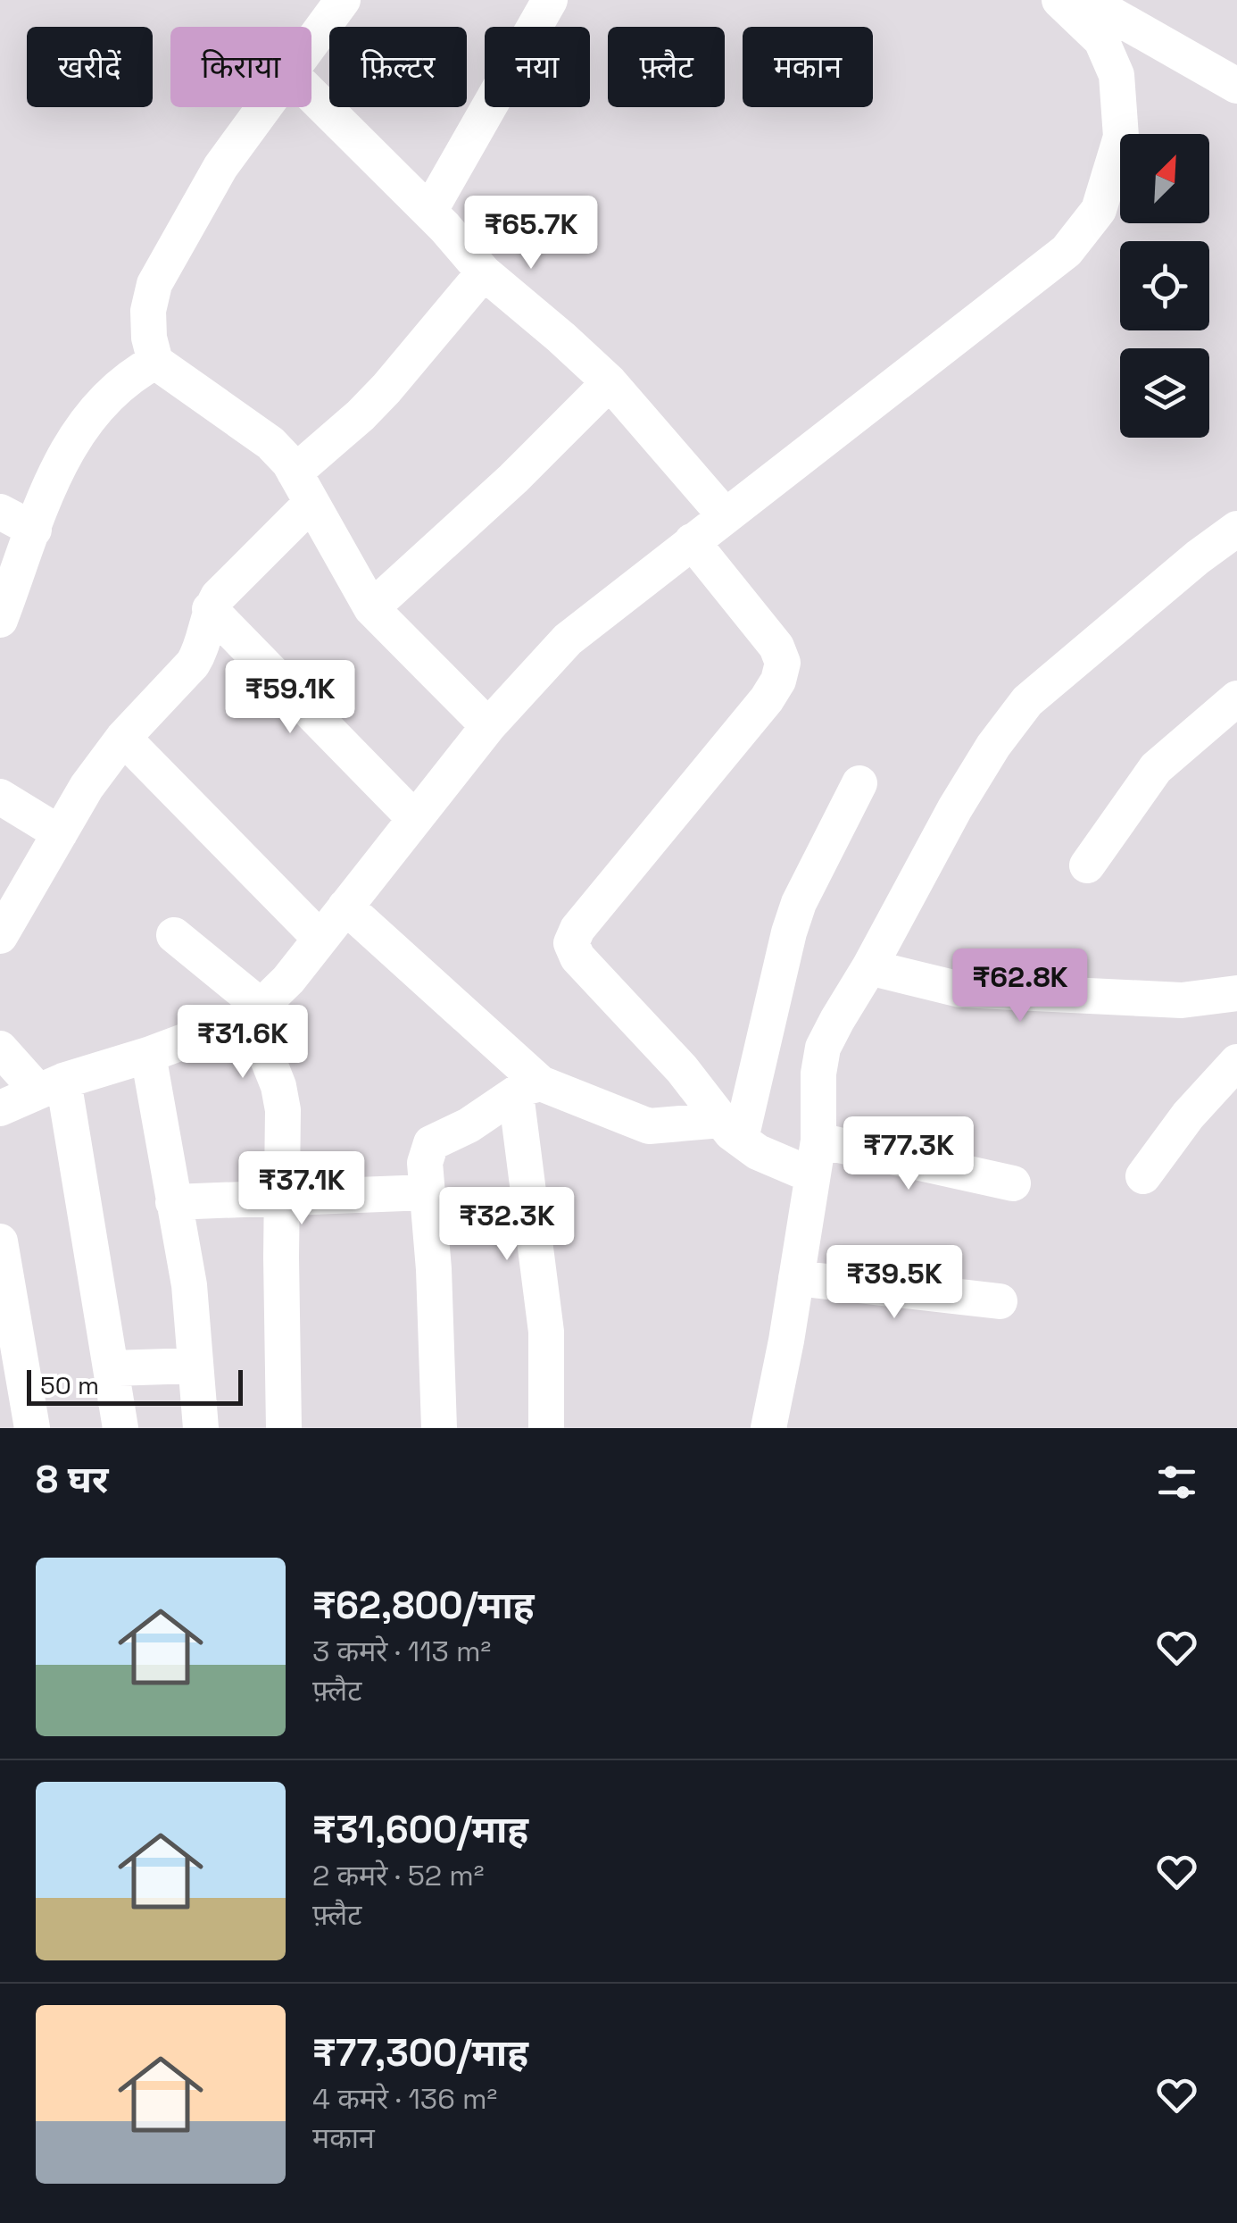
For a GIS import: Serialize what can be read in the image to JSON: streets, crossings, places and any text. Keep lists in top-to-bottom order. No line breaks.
{"scale_bar":"50 m","north":"top right","page":{"chip":["खरीदें","किराया","फ़िल्टर","नया","फ़्लैट","मकान"],"price":["₹65.7K","₹59.1K","₹62.8K","₹31.6K","₹77.3K","₹37.1K","₹32.3K","₹39.5K"],"scale":"50 m","heading":"8 घर","list":[{"name":"₹62,800/माह","note":"3 कमरे · 113 m² · फ़्लैट"},{"name":"₹31,600/माह","note":"2 कमरे · 52 m² · फ़्लैट"},{"name":"₹77,300/माह","note":"4 कमरे · 136 m² · मकान"}]}}
